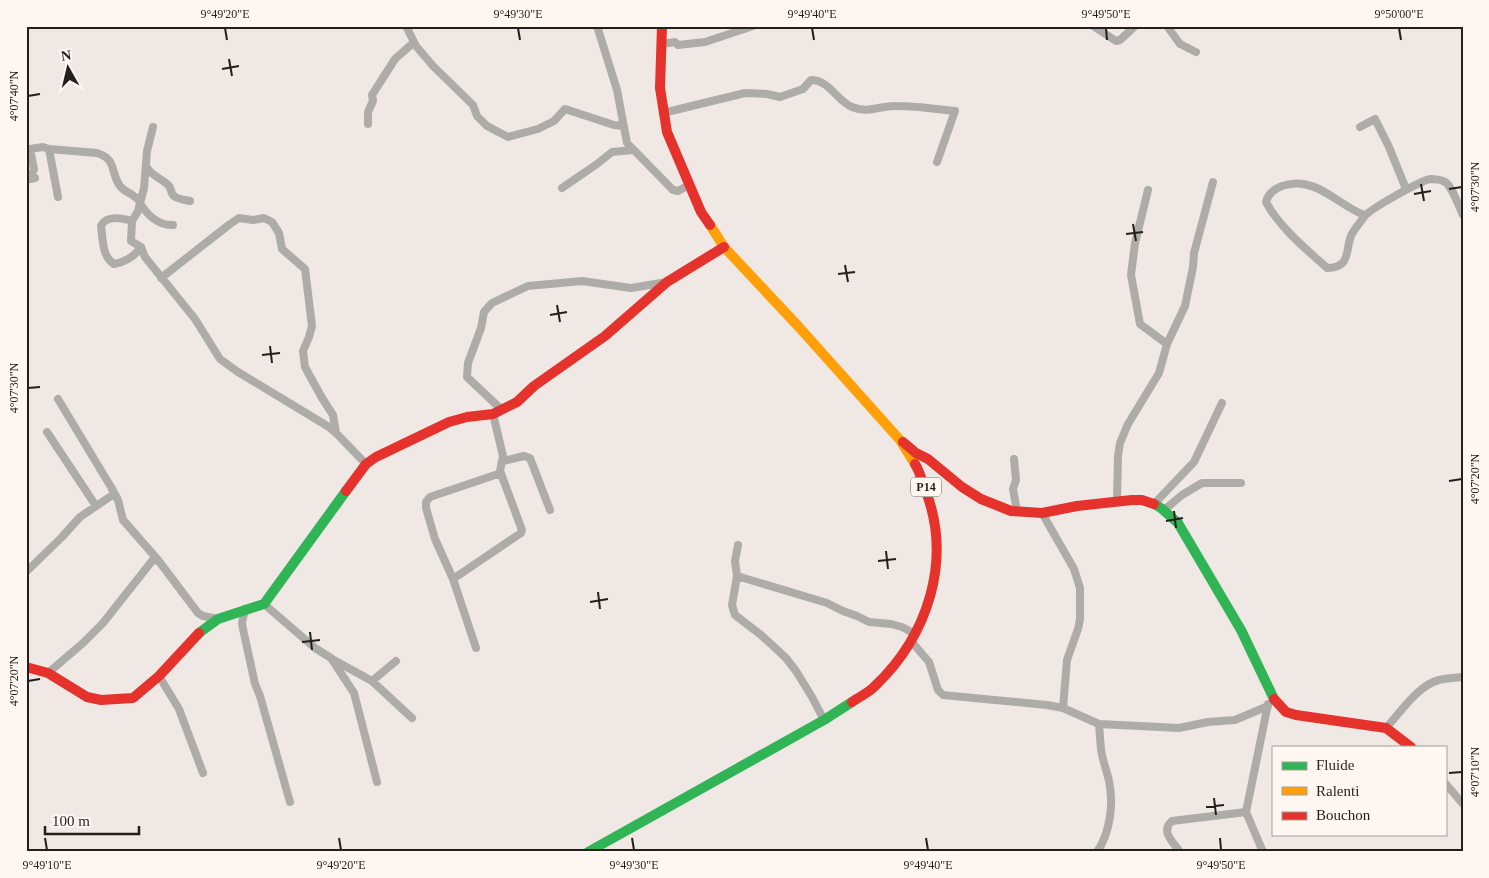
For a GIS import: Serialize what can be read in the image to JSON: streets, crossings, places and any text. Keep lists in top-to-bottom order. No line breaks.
{"streets":{"street":["P14"]},"legend":["Fluide","Ralenti","Bouchon"],"scale_bar":"100 m","north":"top","coordinates":["9°49'20\"E","9°49'30\"E","9°49'40\"E","9°49'50\"E","9°50'00\"E","4°07'40\"N","4°07'30\"N","4°07'20\"N","4°07'10\"N","9°49'10\"E"]}
